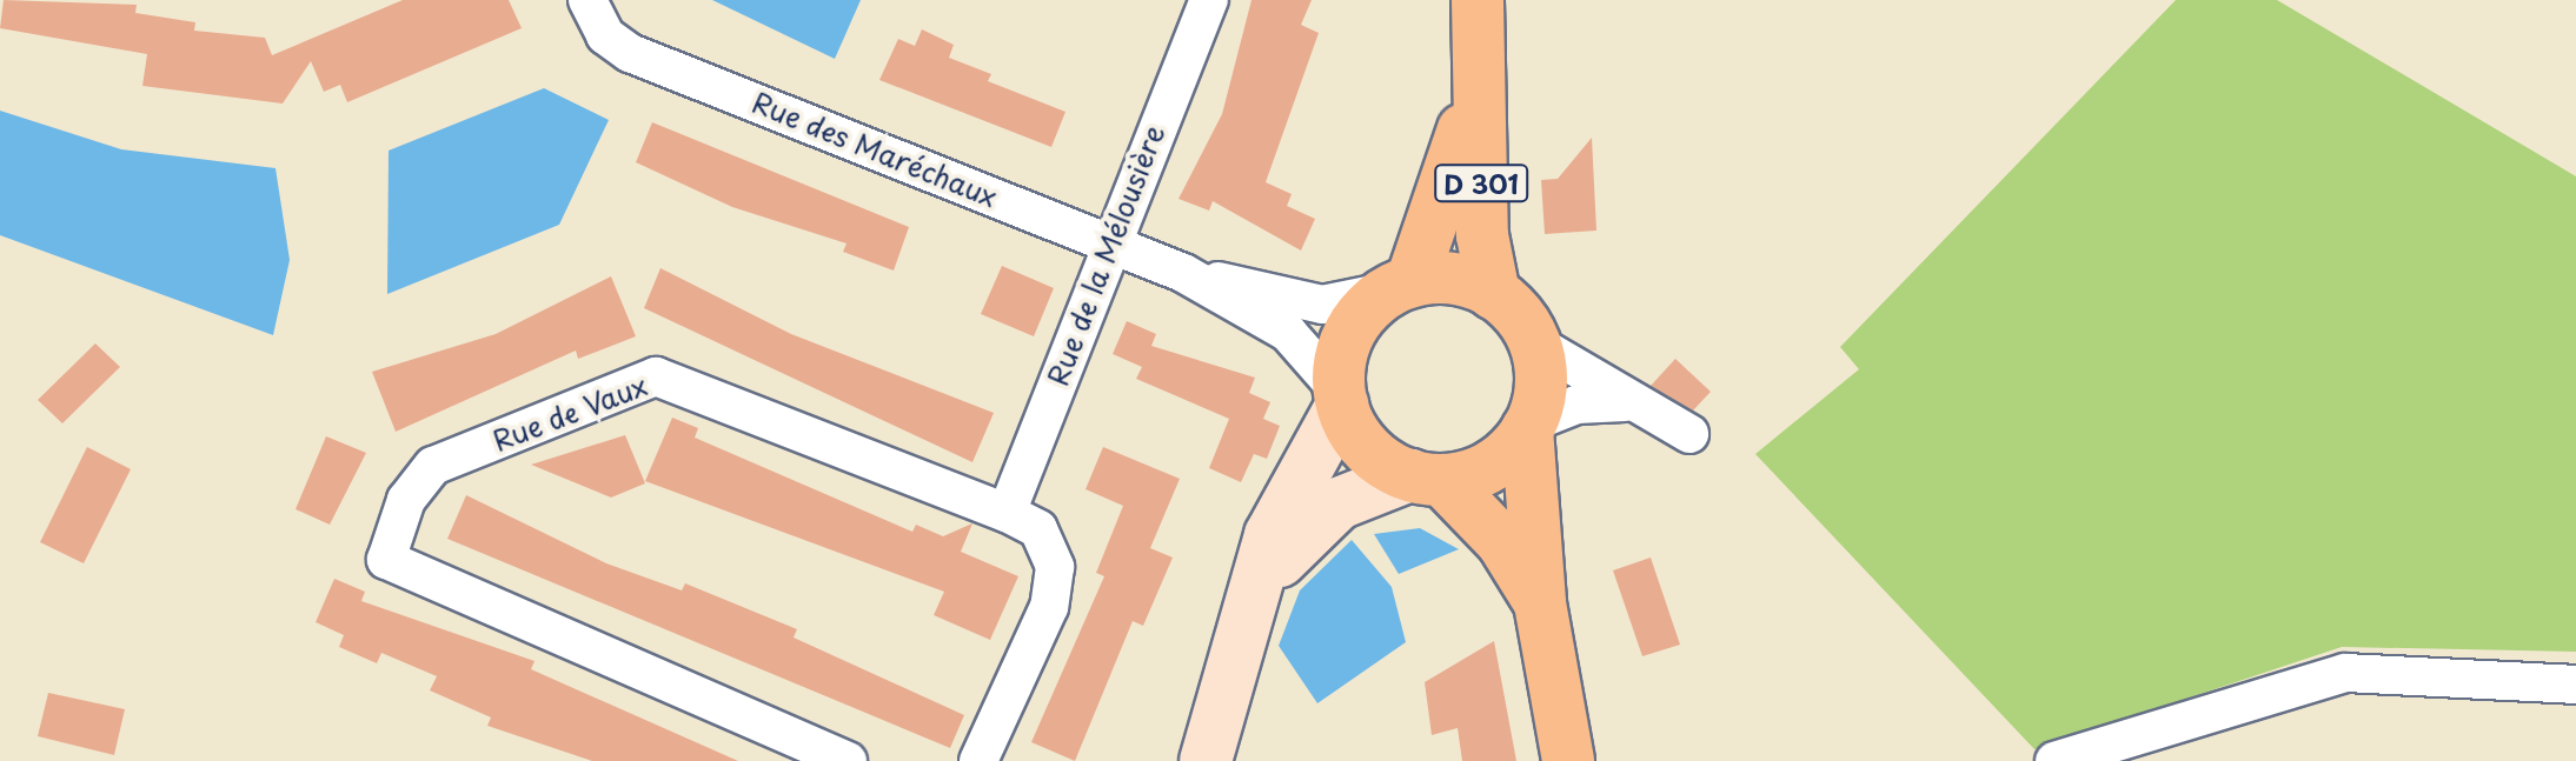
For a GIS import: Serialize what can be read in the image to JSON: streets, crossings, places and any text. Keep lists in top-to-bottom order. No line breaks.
{"streets":{"main road":["D 301"],"street":["Rue des Maréchaux","Rue de la Mélousière","Rue de Vaux"]},"crossings":[["Rue des Maréchaux","D 301"],["Rue des Maréchaux","Rue de la Mélousière"],["Rue de la Mélousière","Rue de Vaux"]]}
